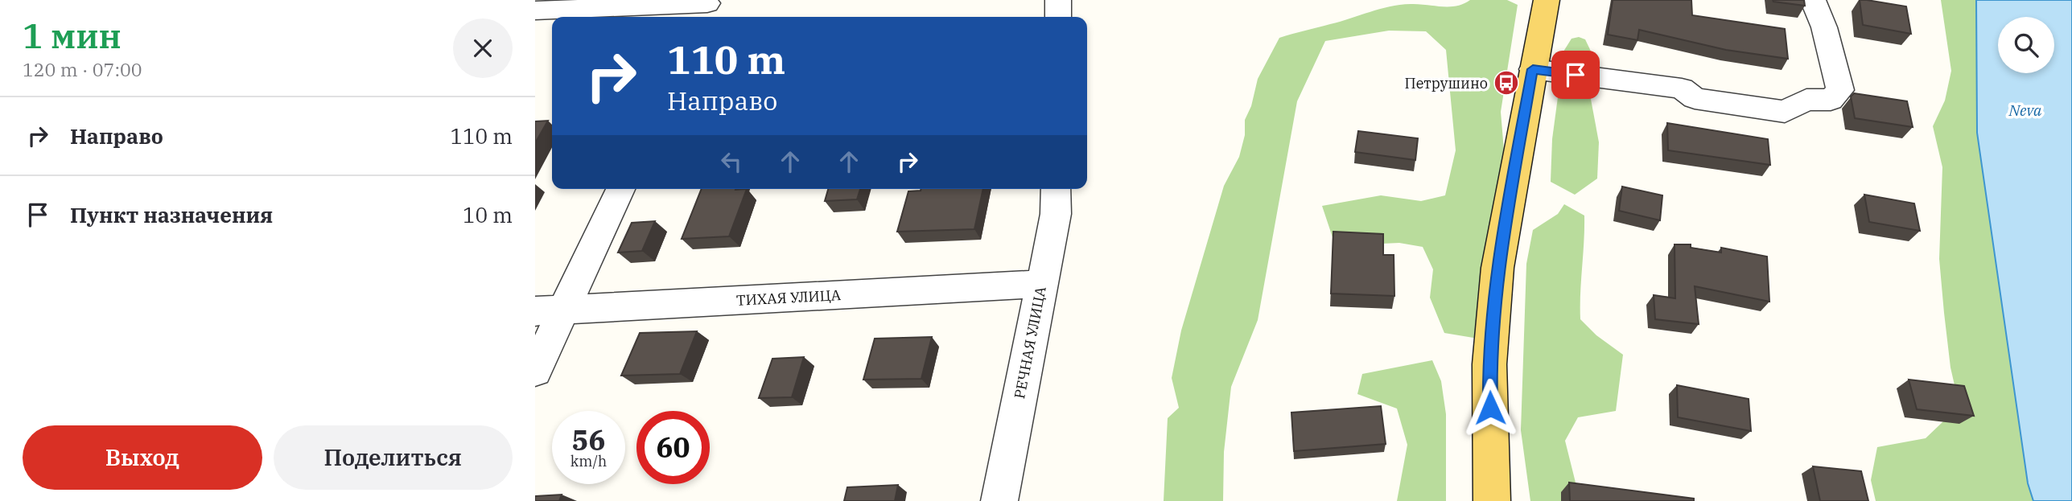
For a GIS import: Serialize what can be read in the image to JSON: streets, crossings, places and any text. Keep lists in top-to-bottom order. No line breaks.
{"streets":{"street":["ТИХАЯ УЛИЦА","РЕЧНАЯ УЛИЦА"]},"crossings":[["ТИХАЯ УЛИЦА","РЕЧНАЯ УЛИЦА"]],"water":["Neva"],"places":{"bus stop":["Петрушино"]},"page":{"heading":["1 мин","120 m · 07:00"],"turn":["110 m","Направо"],"list":[{"name":"Направо","value":"110 m"},{"name":"Пункт назначения","value":"10 m"}],"speed":"56 km/h","limit":"60","buttons":["Выход","Поделиться"]}}
